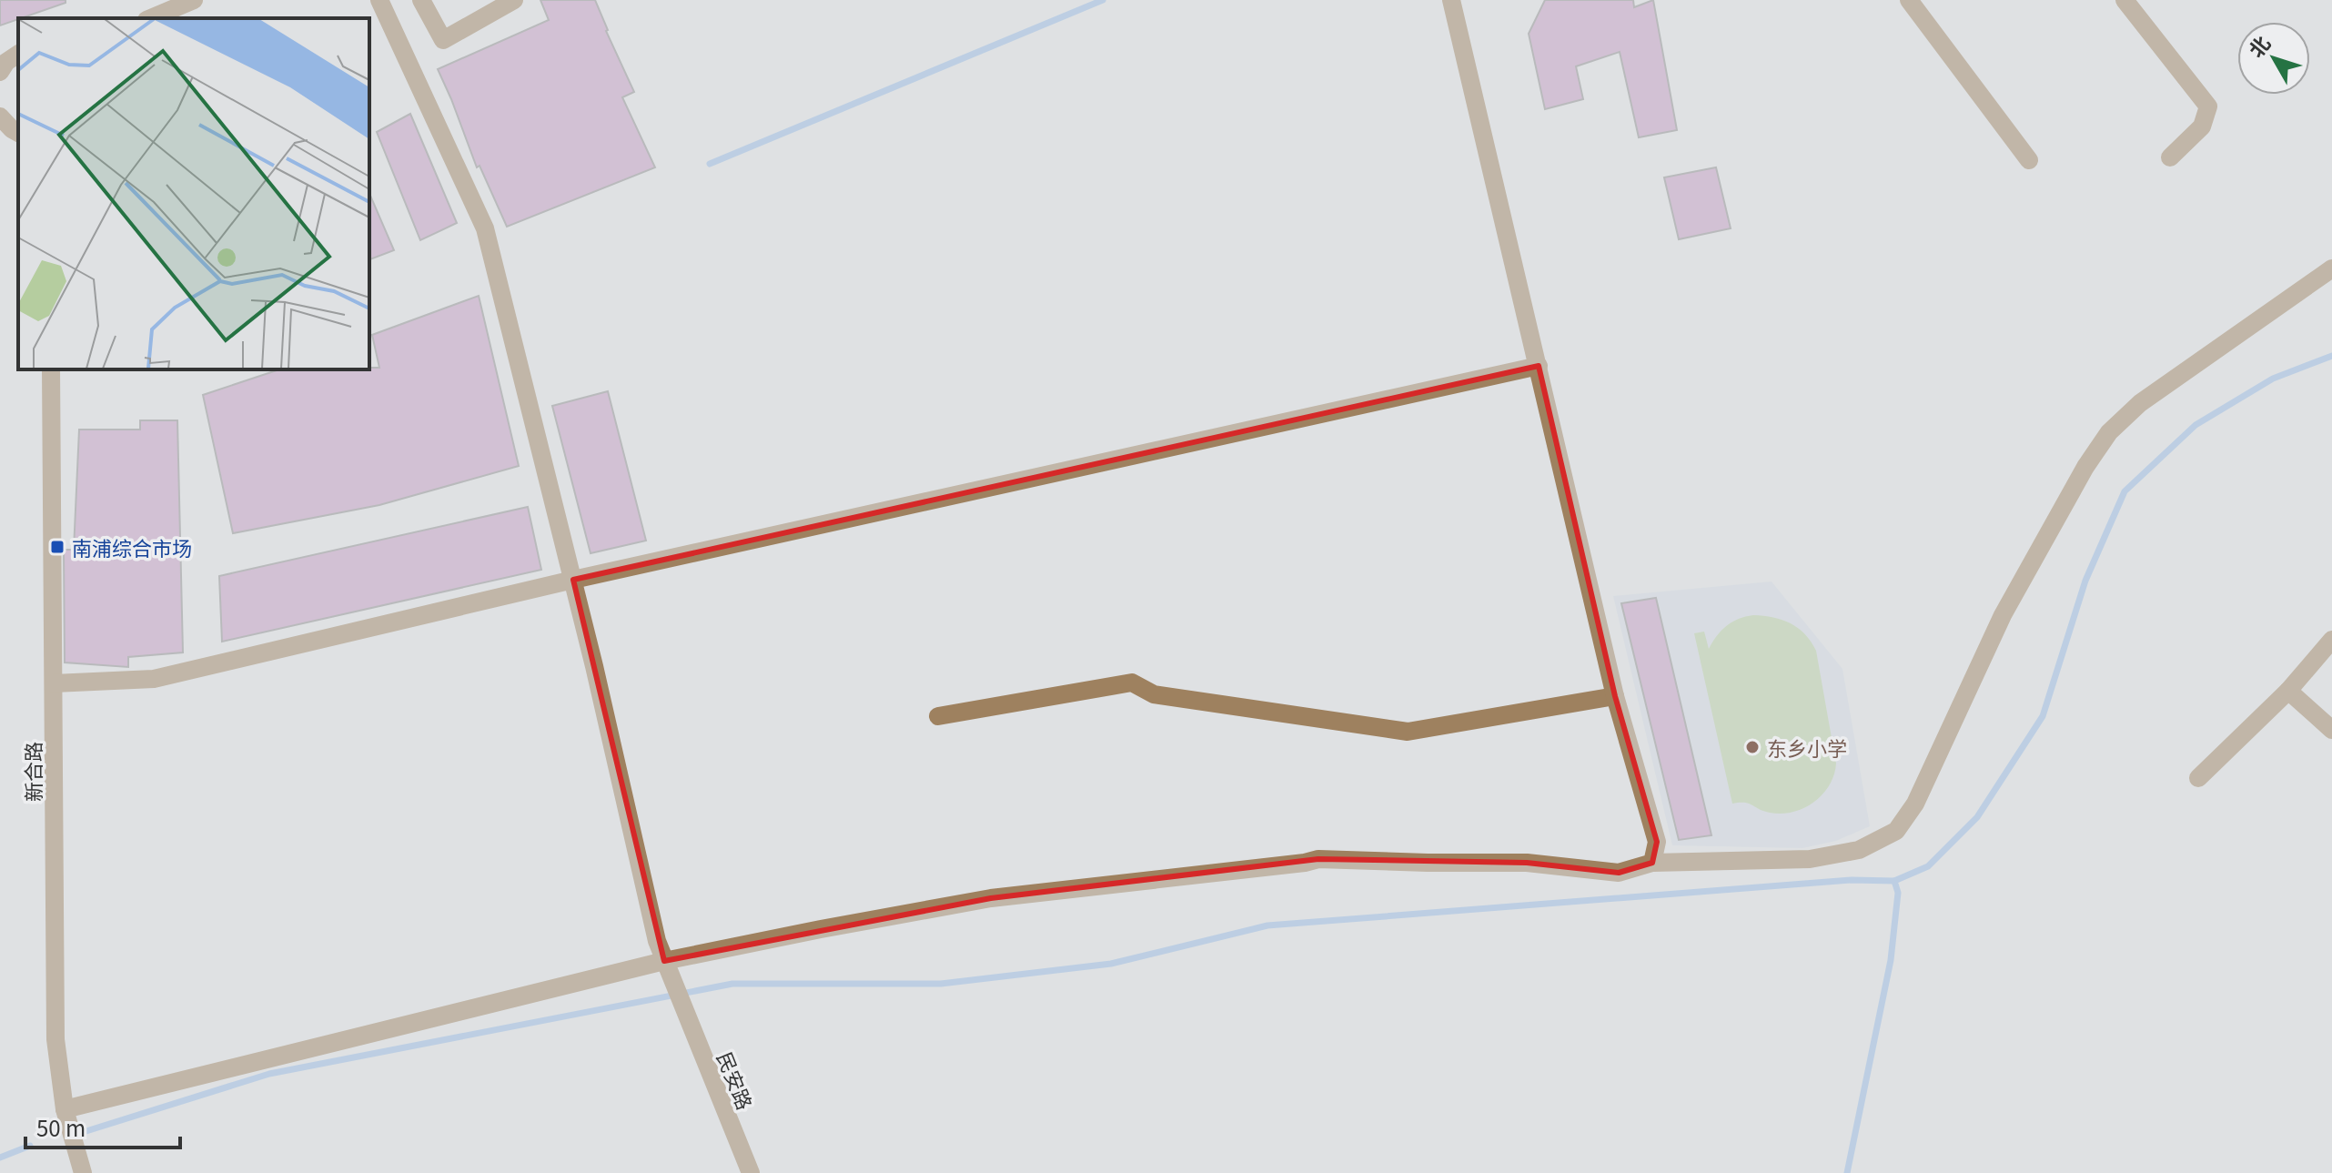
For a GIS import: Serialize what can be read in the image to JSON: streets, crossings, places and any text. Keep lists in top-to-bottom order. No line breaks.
{"streets":{"street":["新合路","民安路"]},"places":{"transit":["南浦综合市场"],"other":["东乡小学"]},"scale_bar":"50 m","north":"top left"}
